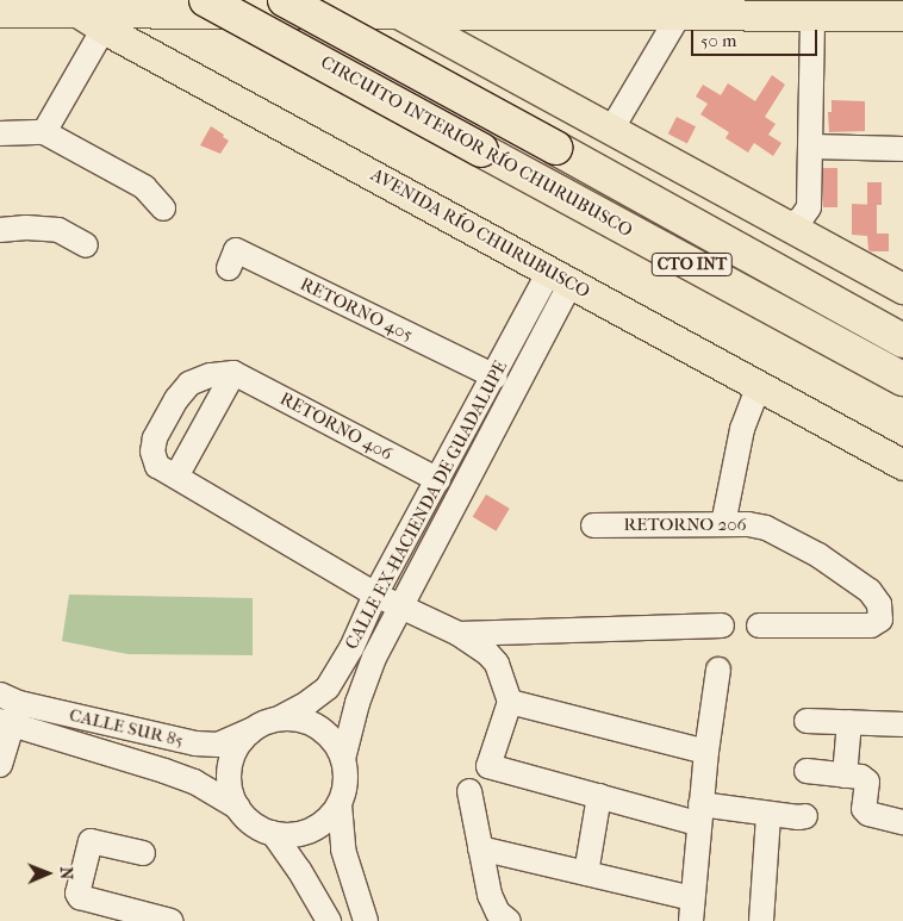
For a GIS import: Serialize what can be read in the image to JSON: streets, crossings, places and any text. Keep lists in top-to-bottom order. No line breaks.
{"streets":{"highway":["CIRCUITO INTERIOR RÍO CHURUBUSCO","CTO INT"],"main road":["AVENIDA RÍO CHURUBUSCO"],"street":["RETORNO 405","RETORNO 406","CALLE EX-HACIENDA DE GUADALUPE","RETORNO 206","CALLE SUR 85"]},"crossings":[["AVENIDA RÍO CHURUBUSCO","CALLE EX-HACIENDA DE GUADALUPE"],["RETORNO 405","CALLE EX-HACIENDA DE GUADALUPE"],["RETORNO 406","CALLE EX-HACIENDA DE GUADALUPE"],["CALLE EX-HACIENDA DE GUADALUPE","CALLE SUR 85"]],"scale_bar":"50 m","north":"right"}
